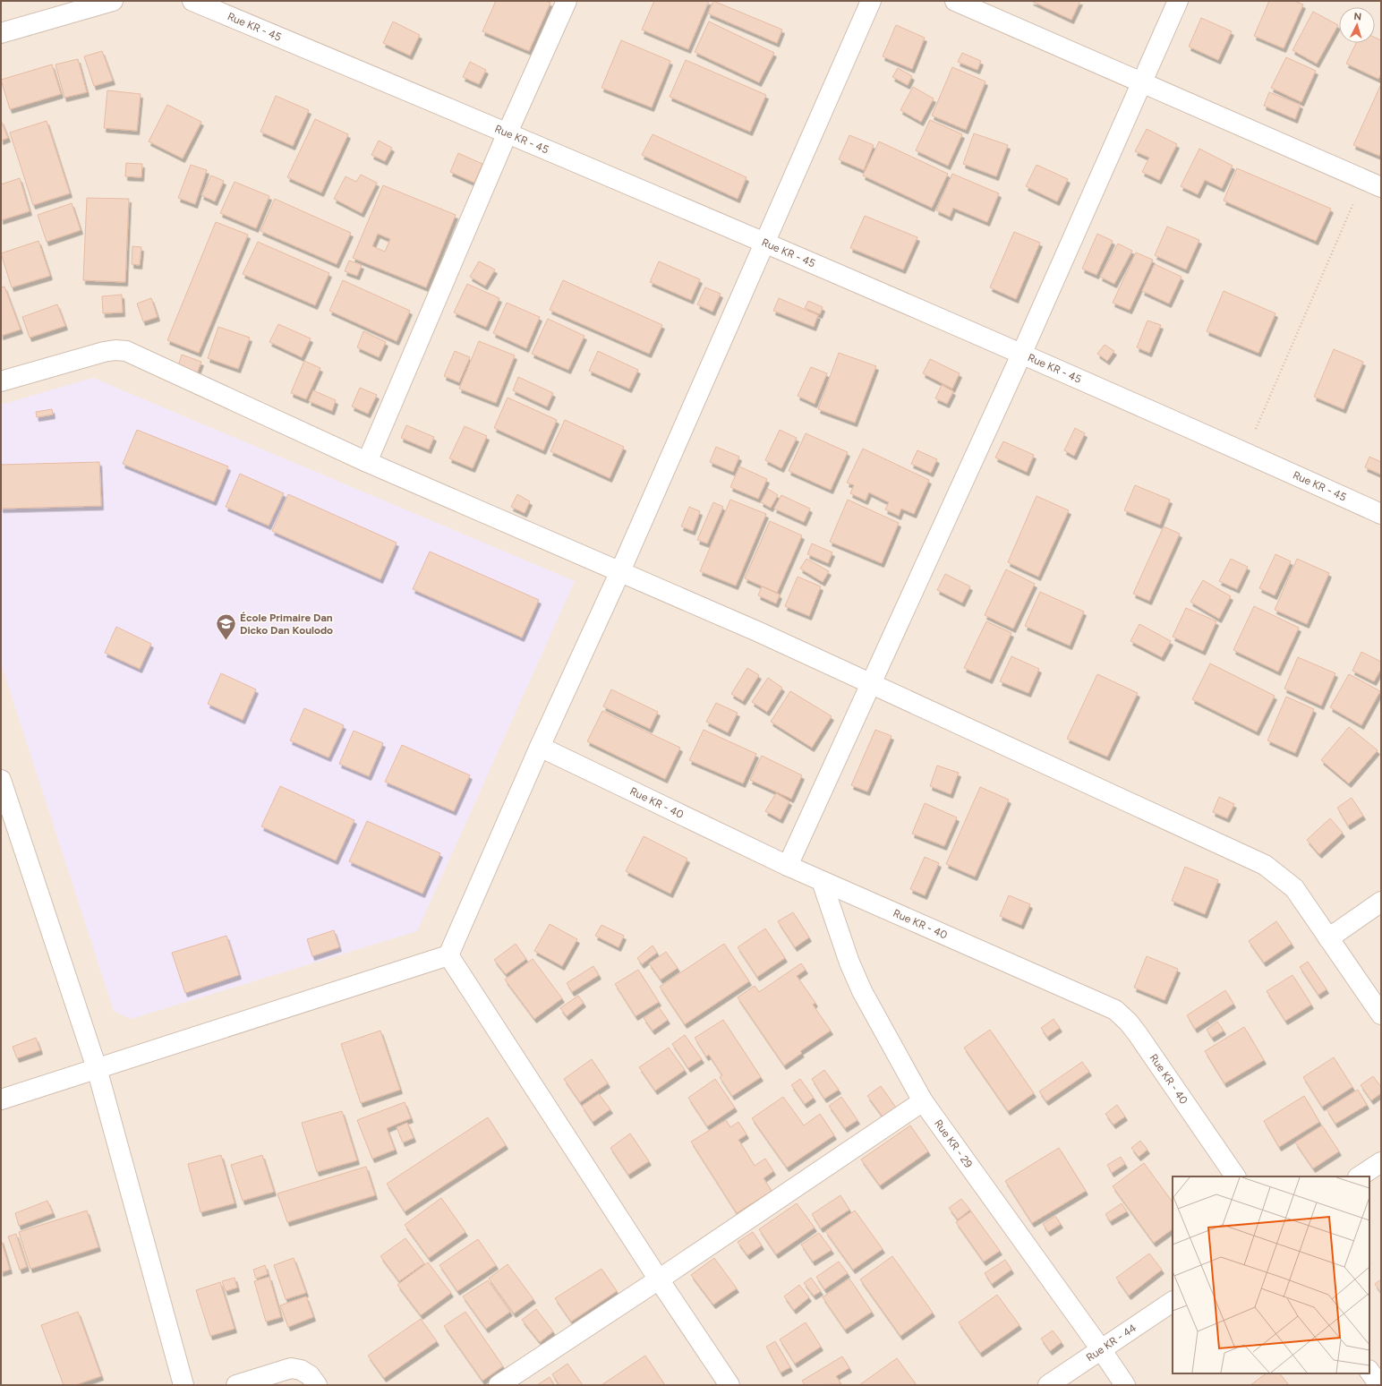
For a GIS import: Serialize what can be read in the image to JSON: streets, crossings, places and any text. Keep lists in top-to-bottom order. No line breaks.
{"streets":{"street":["Rue KR - 45","Rue KR - 40","Rue KR - 29","Rue KR - 44"]},"crossings":[["Rue KR - 40","Rue KR - 29"],["Rue KR - 29","Rue KR - 44"]],"places":{"school or university":["École Primaire Dan Dicko Dan Koulodo"]},"north":"top"}
